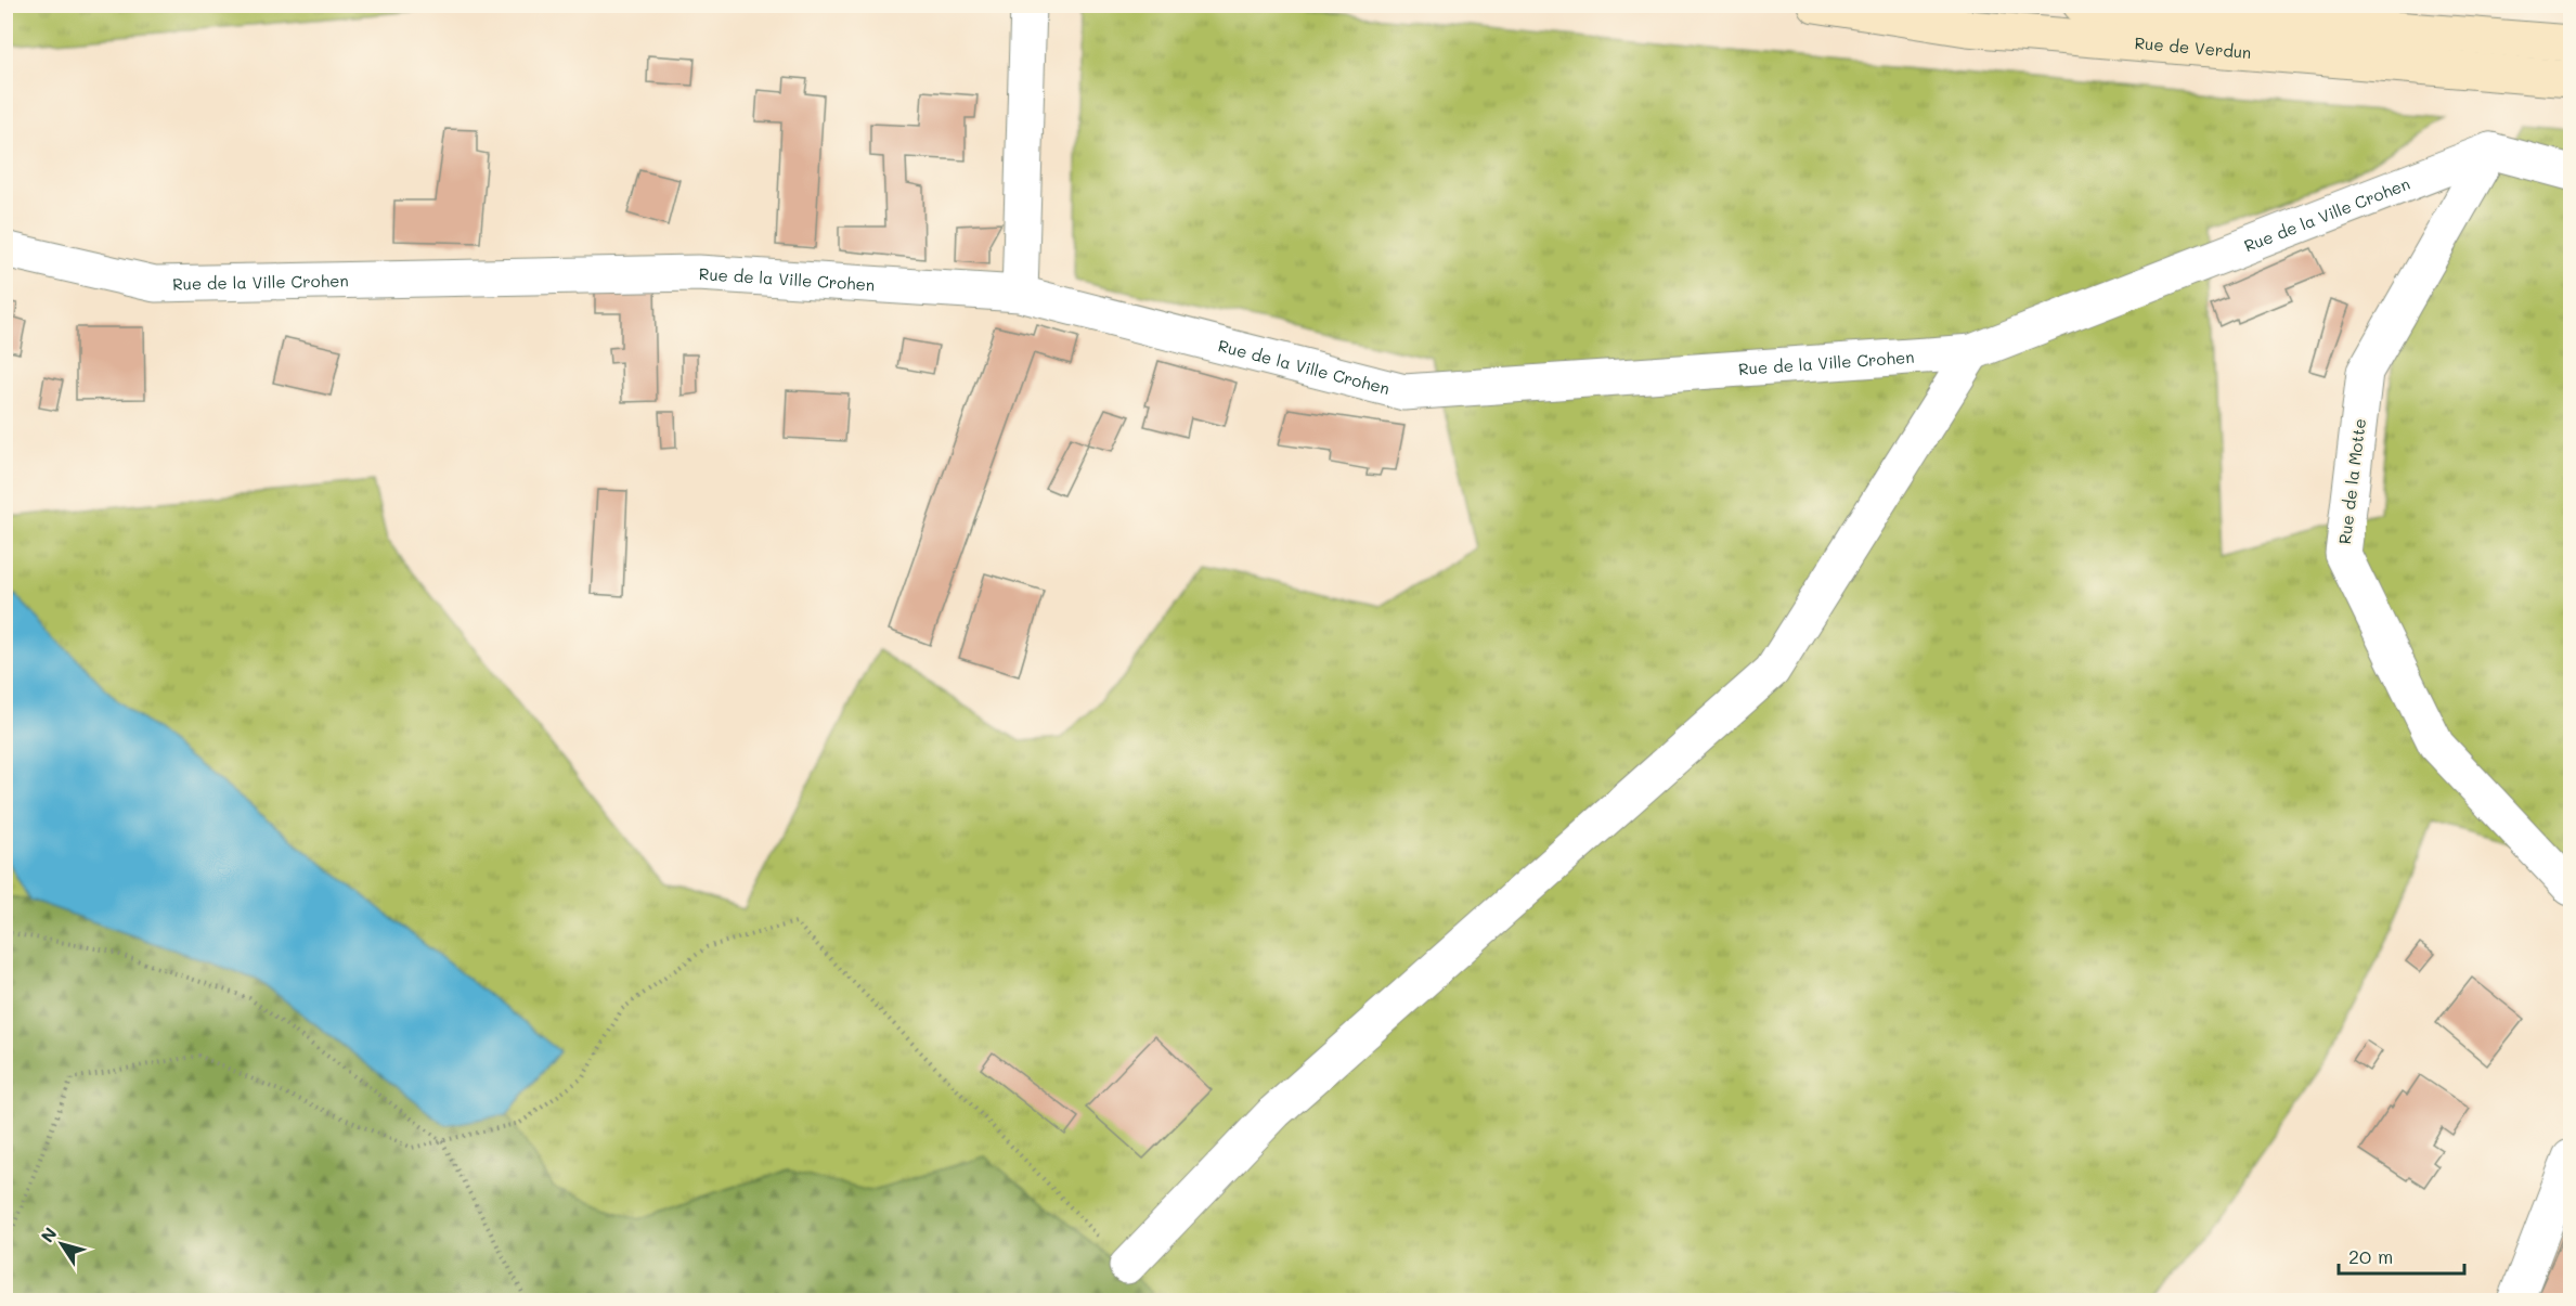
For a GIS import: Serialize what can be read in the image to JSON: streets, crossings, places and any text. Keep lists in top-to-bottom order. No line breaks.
{"streets":{"main road":["Rue de Verdun"],"street":["Rue de la Ville Crohen","Rue de la Motte"]},"crossings":[["Rue de la Ville Crohen","Rue de la Motte"]],"scale_bar":"20 m","north":"top left"}
